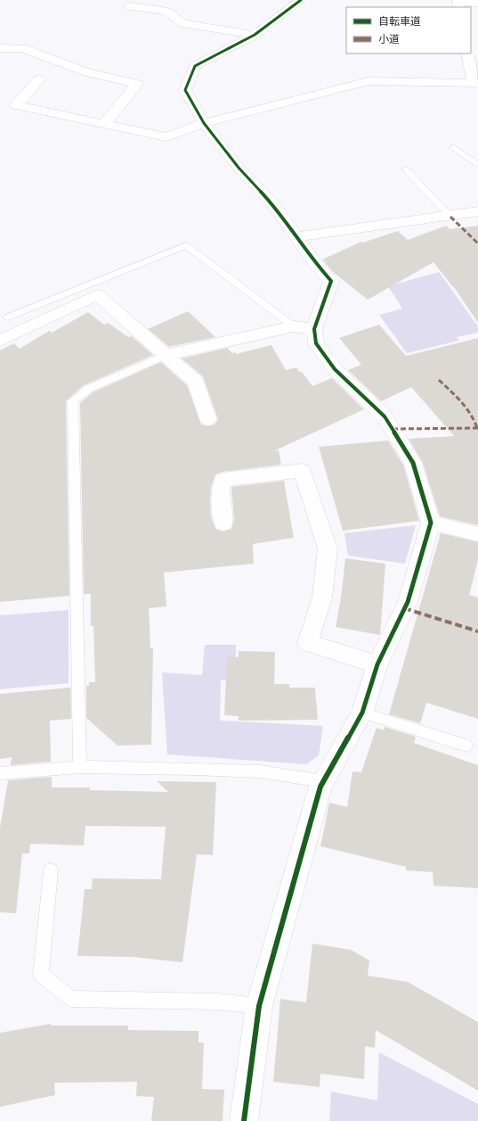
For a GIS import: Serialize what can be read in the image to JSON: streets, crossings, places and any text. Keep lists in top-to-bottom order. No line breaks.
{"legend":["自転車道","小道"]}
